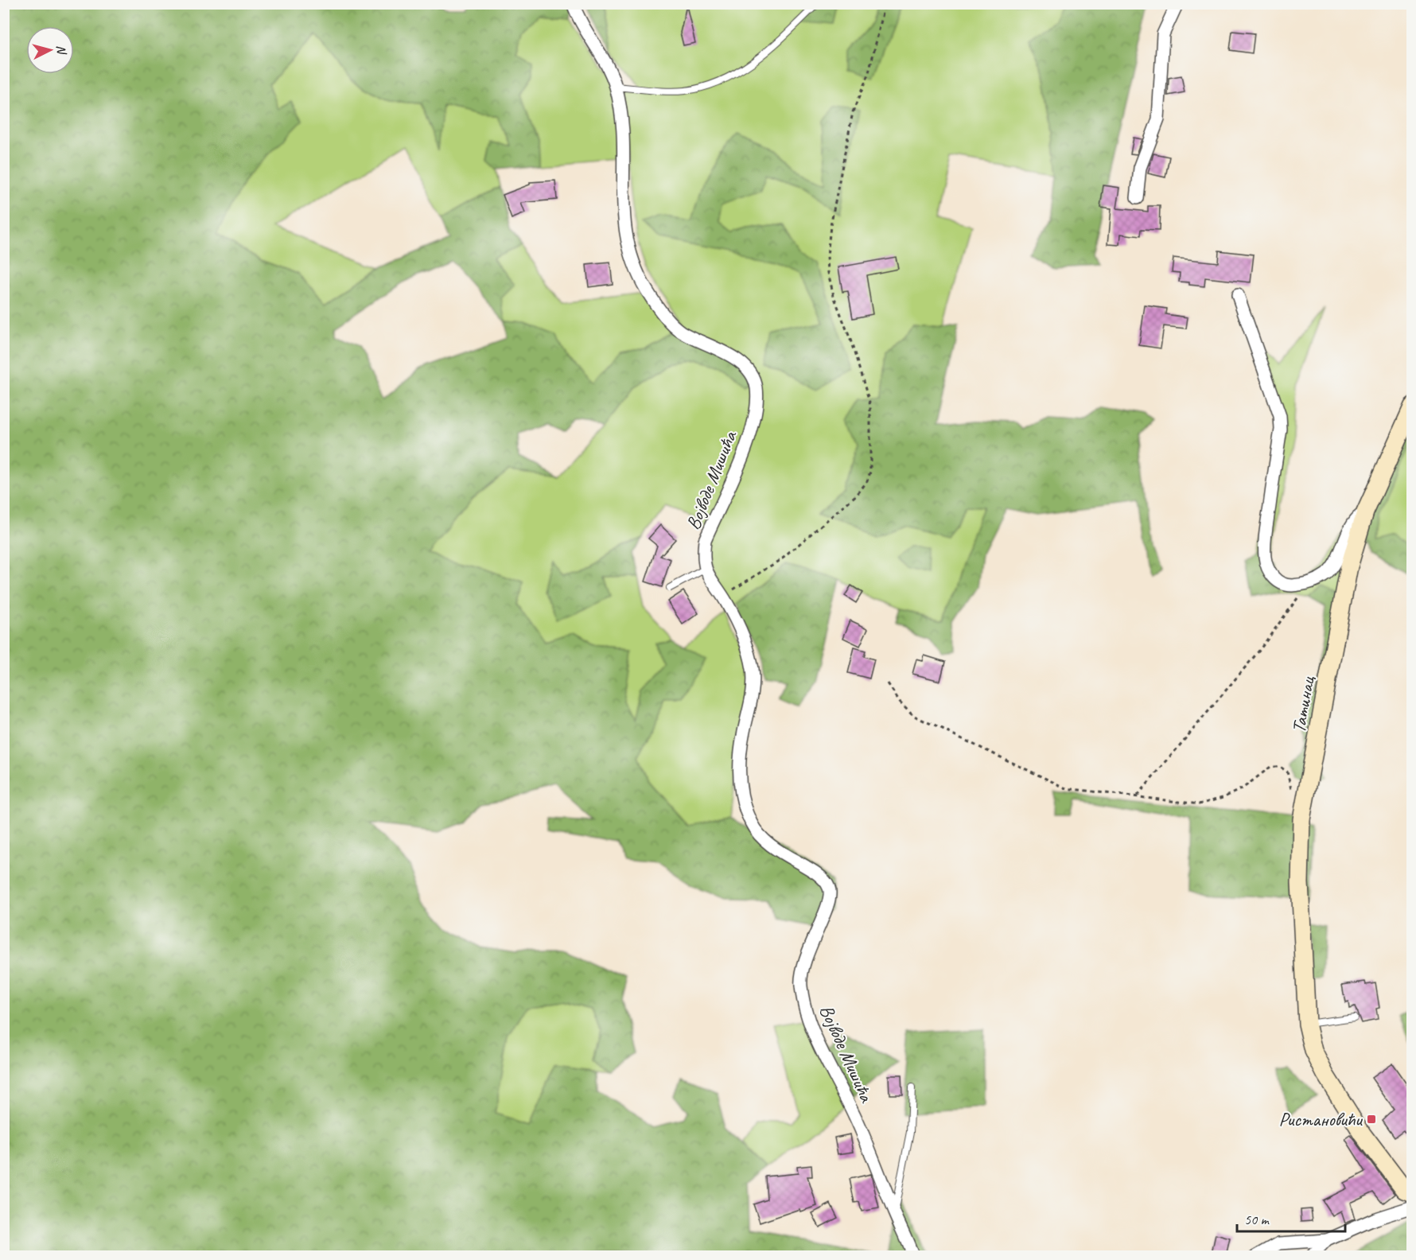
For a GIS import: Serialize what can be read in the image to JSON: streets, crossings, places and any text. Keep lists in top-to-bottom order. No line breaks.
{"streets":{"street":["Војводе Мишића","Татинац"]},"places":{"transit":["Ристановићи"]},"scale_bar":"50 m","north":"right"}
